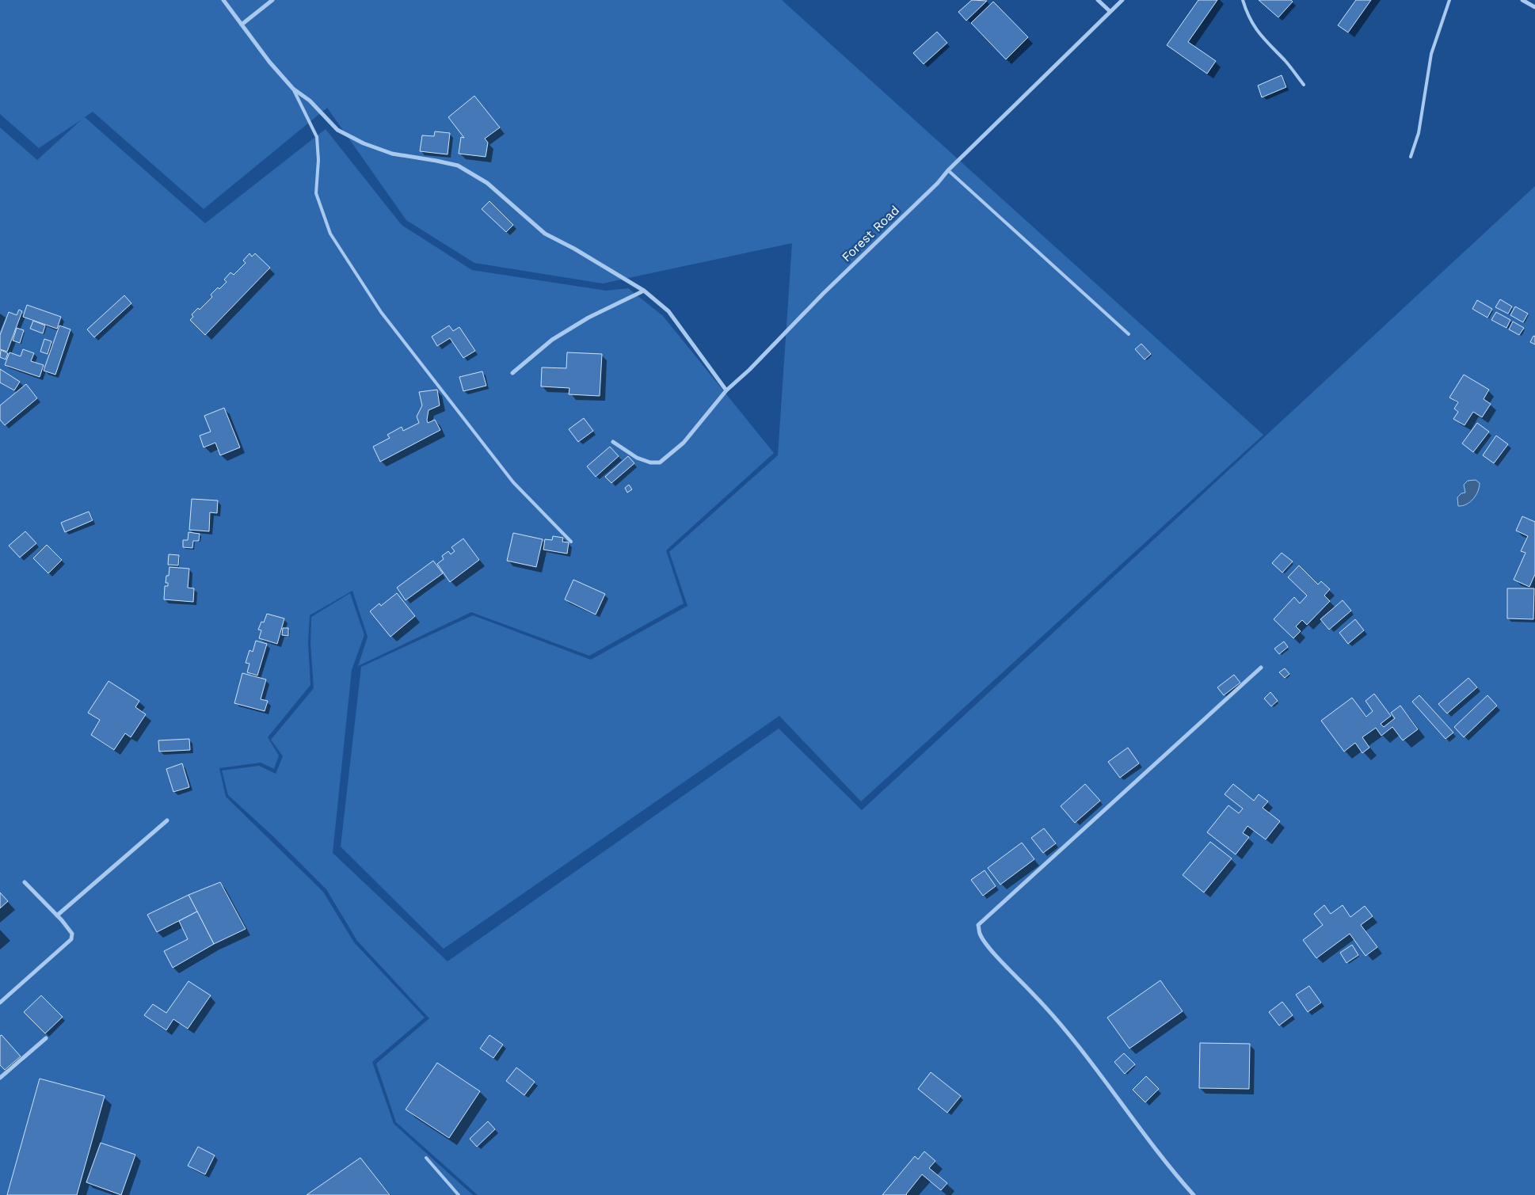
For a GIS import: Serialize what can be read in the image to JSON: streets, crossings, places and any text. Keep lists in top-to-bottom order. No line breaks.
{"streets":{"street":["Forest Road"]}}
